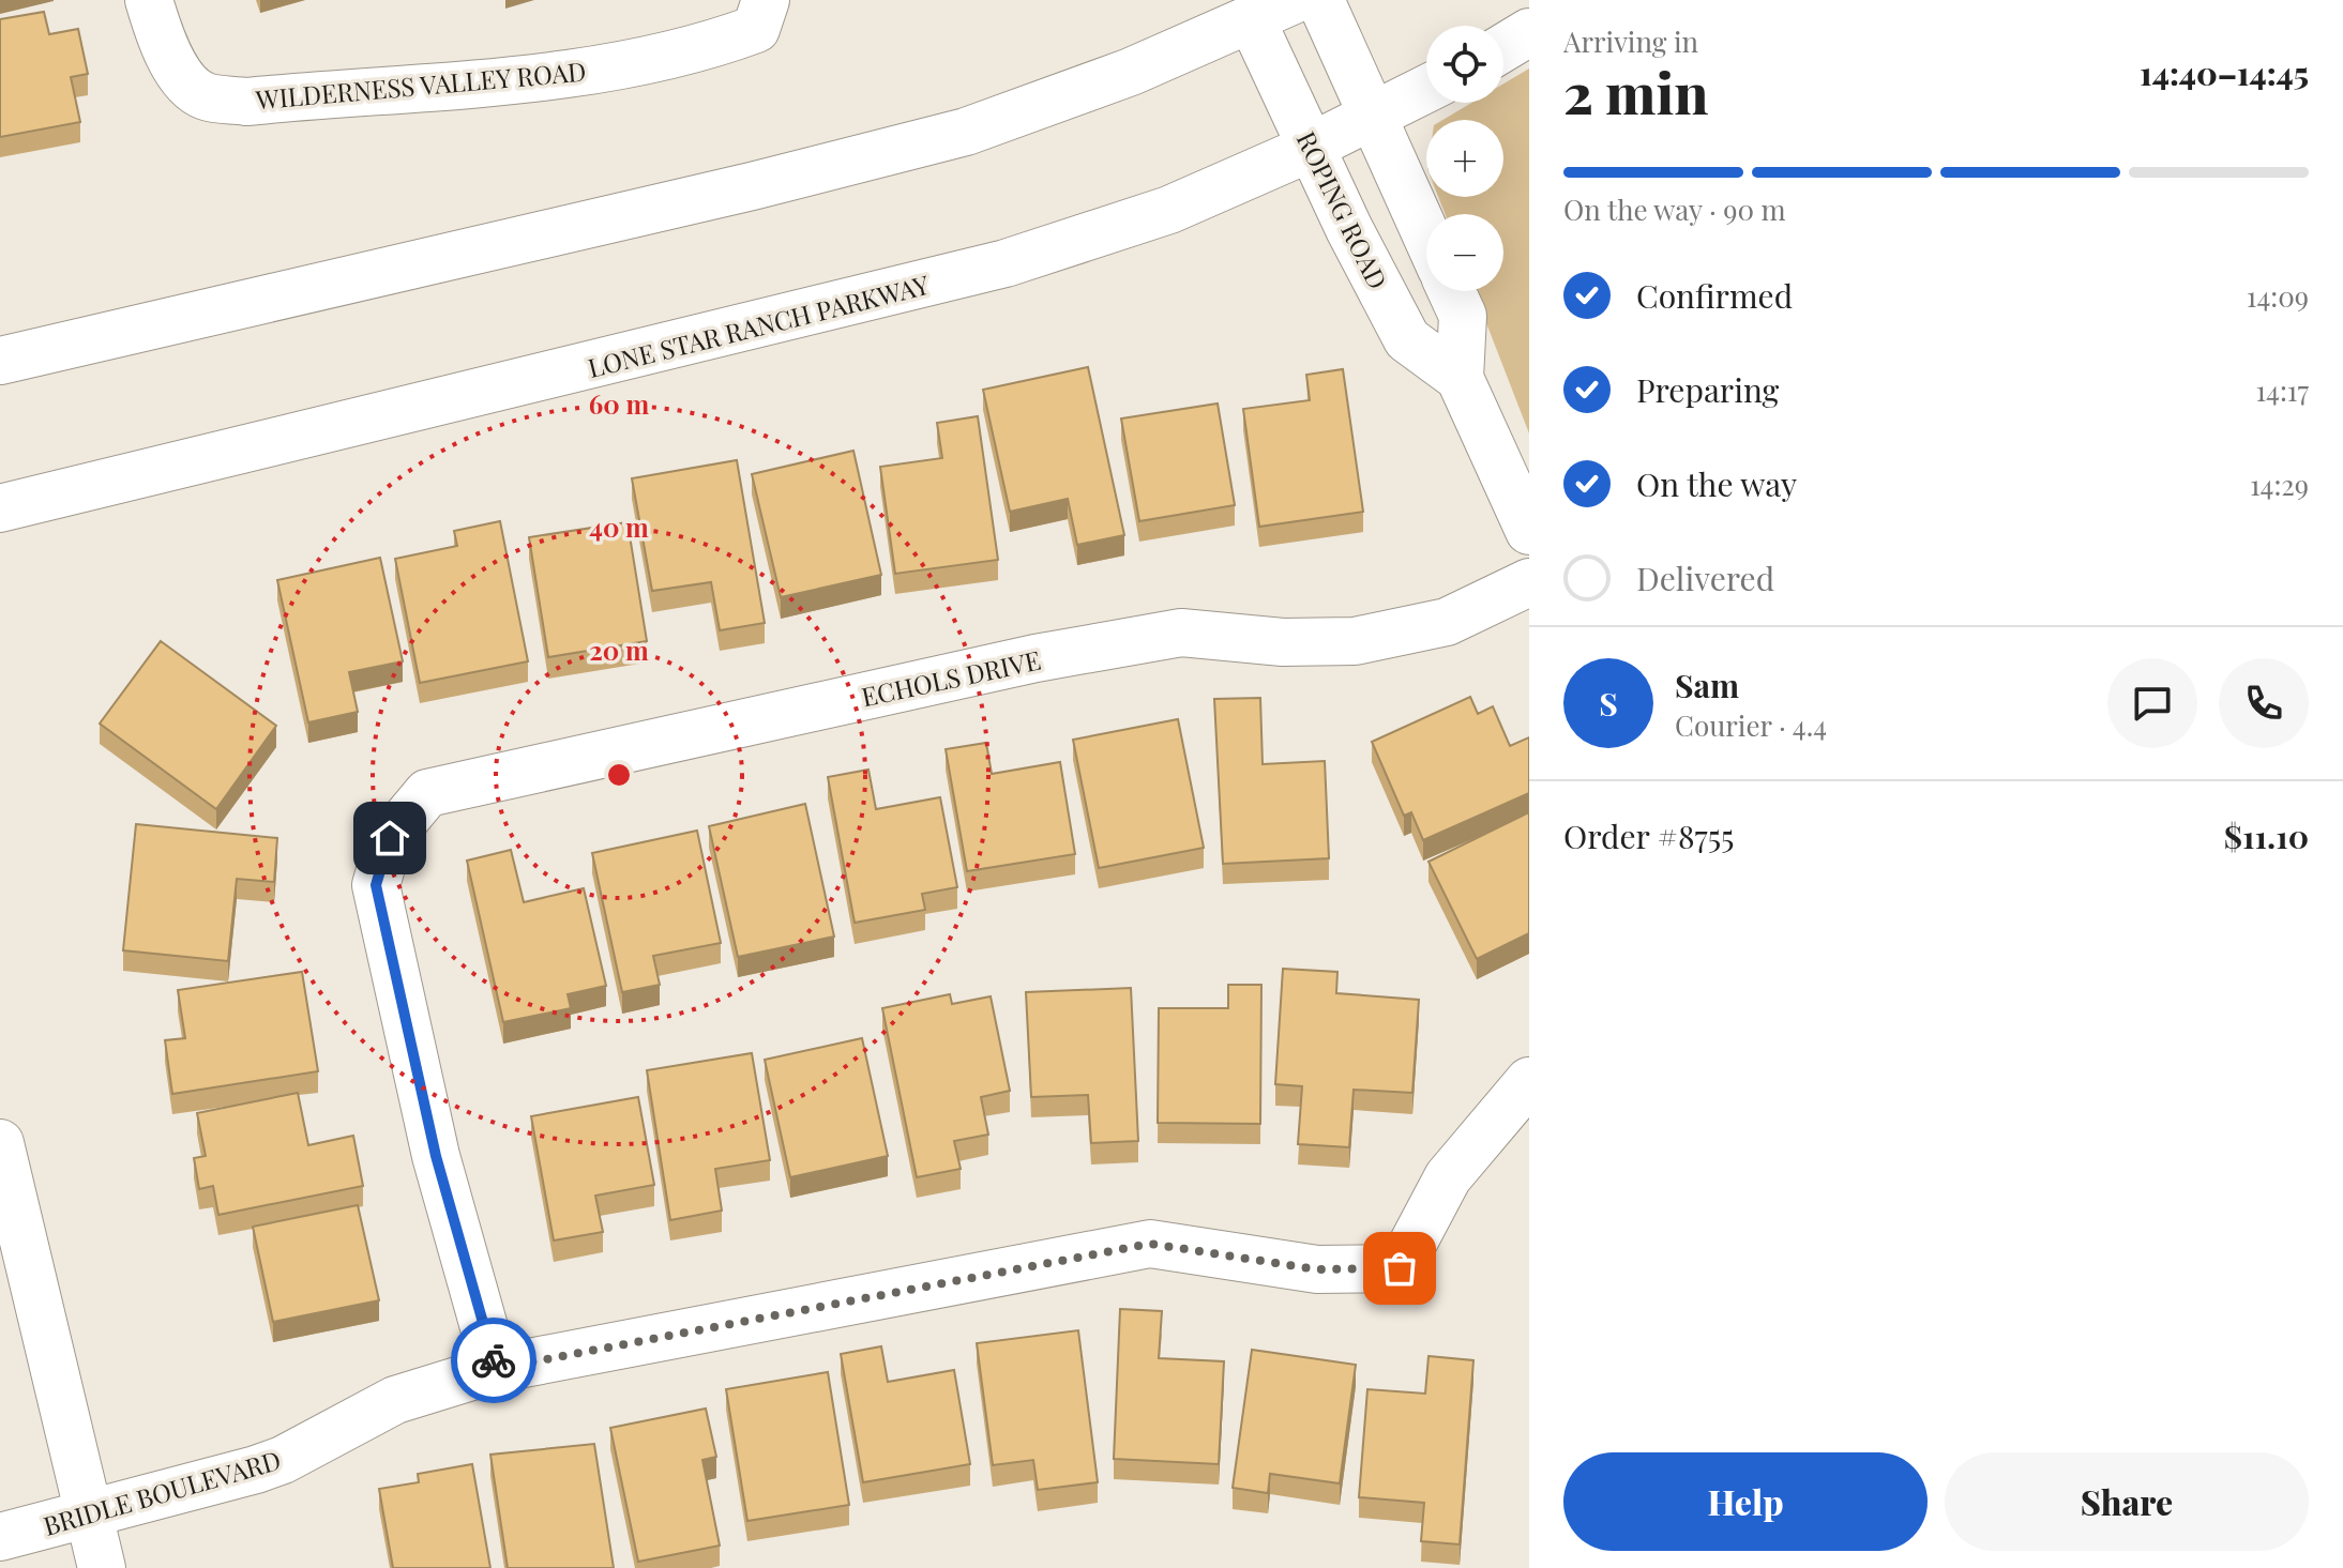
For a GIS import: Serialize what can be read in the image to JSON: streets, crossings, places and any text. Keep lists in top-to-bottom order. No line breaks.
{"streets":{"street":["WILDERNESS VALLEY ROAD","ROPING ROAD","LONE STAR RANCH PARKWAY","ECHOLS DRIVE","BRIDLE BOULEVARD"]},"crossings":[["ROPING ROAD","LONE STAR RANCH PARKWAY"],["ECHOLS DRIVE","BRIDLE BOULEVARD"]],"page":{"heading":["2 min","Arriving in","14:40–14:45"],"panel":["Sam","Courier · 4.4","Order #8755","$11.10"],"map_buttons":["+","−"],"bar":"On the way · 90 m","list":[["Confirmed","14:09"],["Preparing","14:17"],["On the way","14:29"],"Delivered"],"round":"S","buttons":["Help","Share"]},"rings":["60 m","40 m","20 m"]}
